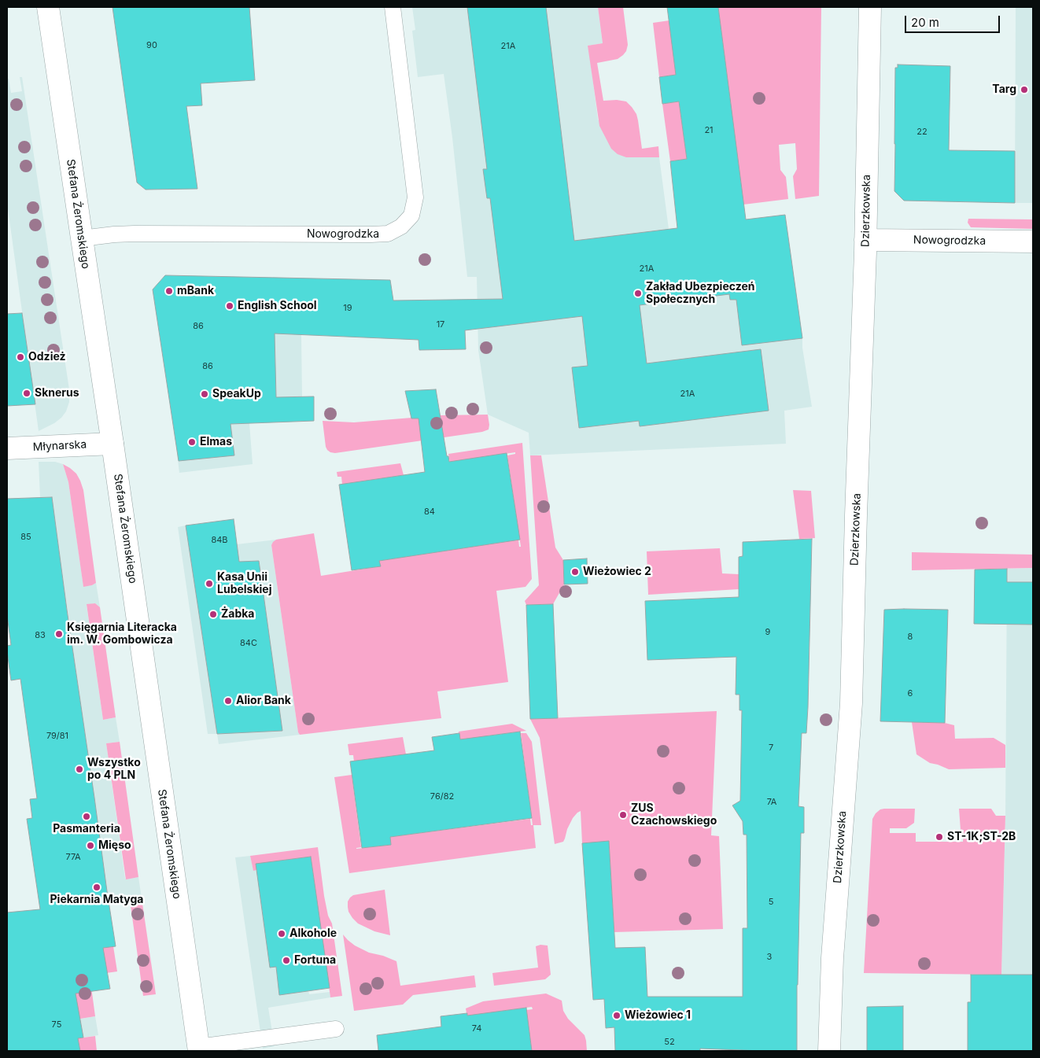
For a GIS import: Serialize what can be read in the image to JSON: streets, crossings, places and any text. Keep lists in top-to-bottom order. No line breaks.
{"streets":{"street":["Dzierzkowska","Stefana Żeromskiego","Nowogrodzka","Młynarska"]},"crossings":[["Dzierzkowska","Nowogrodzka"],["Stefana Żeromskiego","Nowogrodzka"],["Stefana Żeromskiego","Młynarska"]],"places":["Targ","mBank","Zakład Ubezpieczeń Społecznych","English School","Odzież","Sknerus","SpeakUp","Elmas","Wieżowiec 2","Kasa Unii Lubelskiej","Żabka","Księgarnia Literacka im. W. Gombowicza","Alior Bank","Wszystko po 4 PLN","ZUS Czachowskiego","Pasmanteria","ST-1K;ST-2B","Mięso","Piekarnia Matyga","Alkohole","Fortuna","Wieżowiec 1"],"house_numbers":["90","21A","21","22","21A","19","17","86","86","21A","84","85","84B","9","83","8","84C","6","79/81","7","76/82","7A","77A","5","3","75","74","52"],"scale_bar":"20 m"}
